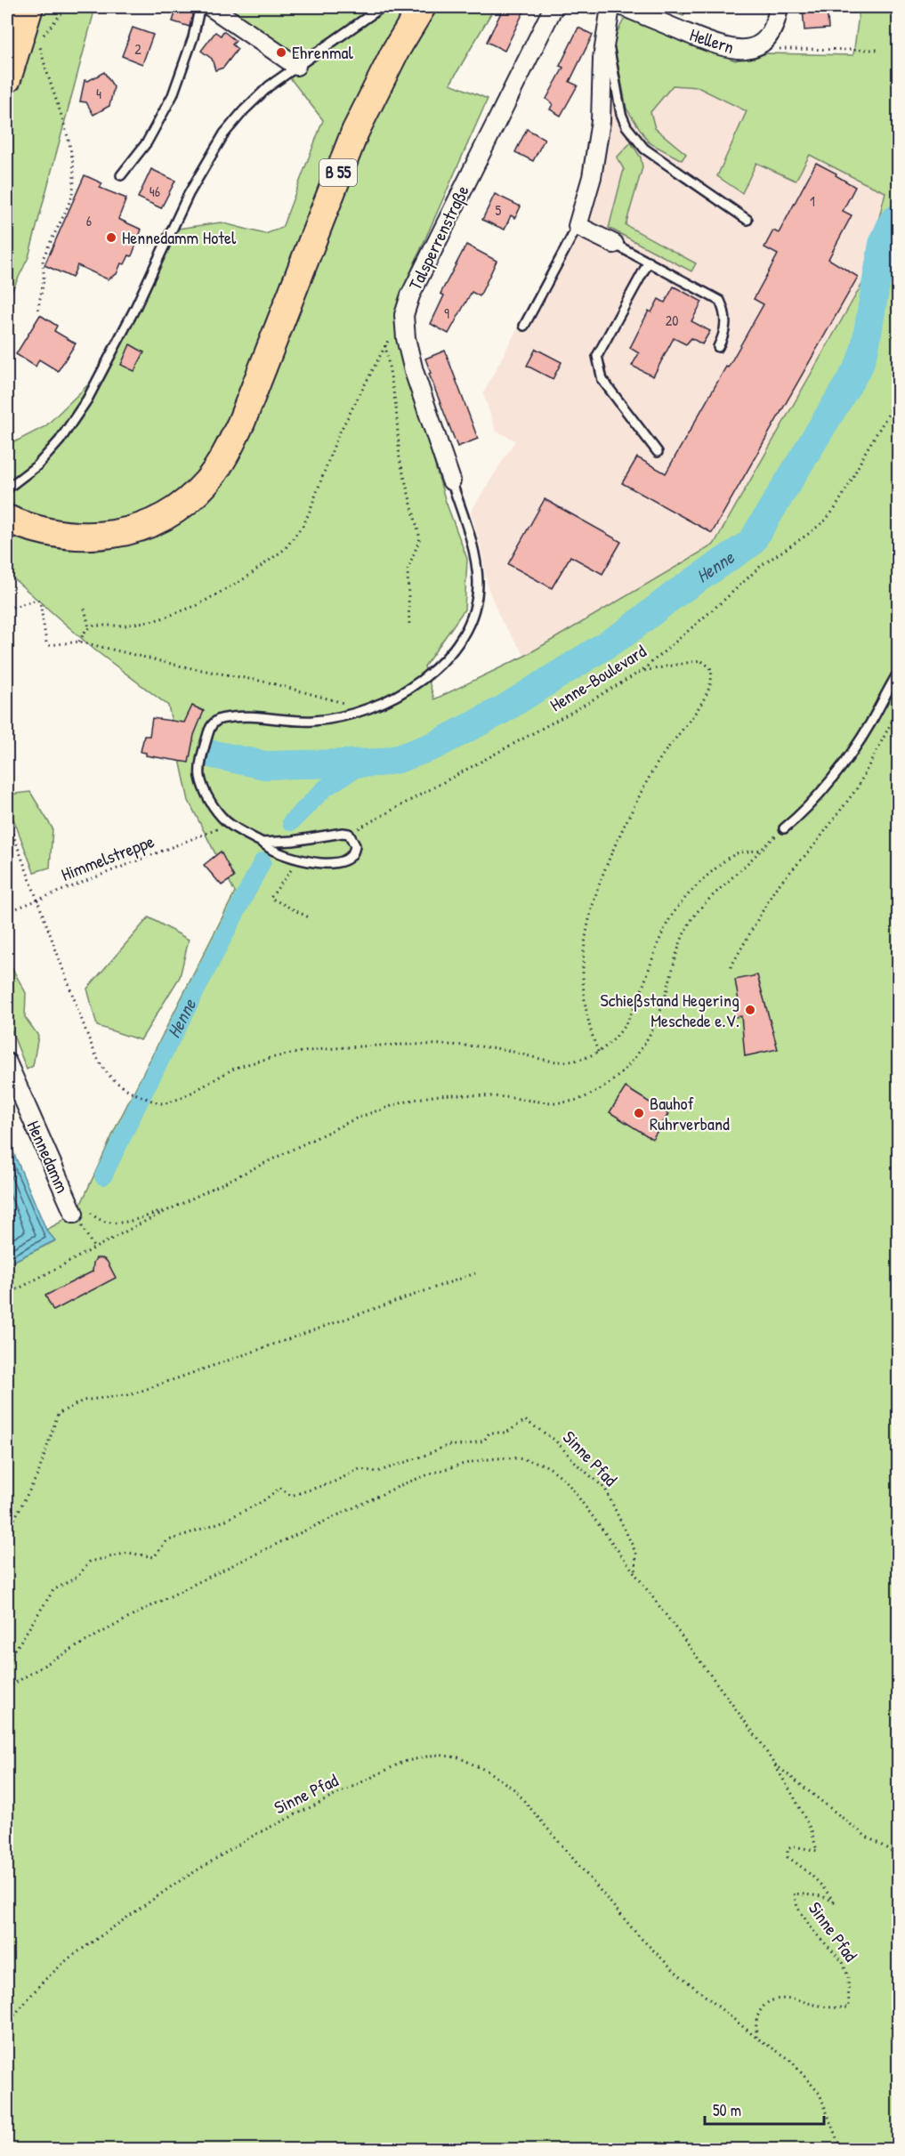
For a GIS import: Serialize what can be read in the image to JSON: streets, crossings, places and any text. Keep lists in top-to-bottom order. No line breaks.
{"streets":{"main road":["B 55"],"street":["Hellern","Talsperrenstraße","Hennedamm"],"path":["Henne-Boulevard","Himmelstreppe","Sinne Pfad"]},"water":["Henne"],"places":["Ehrenmal","Hennedamm Hotel","Schießstand Hegering Meschede e.V.","Bauhof Ruhrverband"],"house_numbers":["2","4","46","1","5","6","9","20"],"scale_bar":"50 m"}
